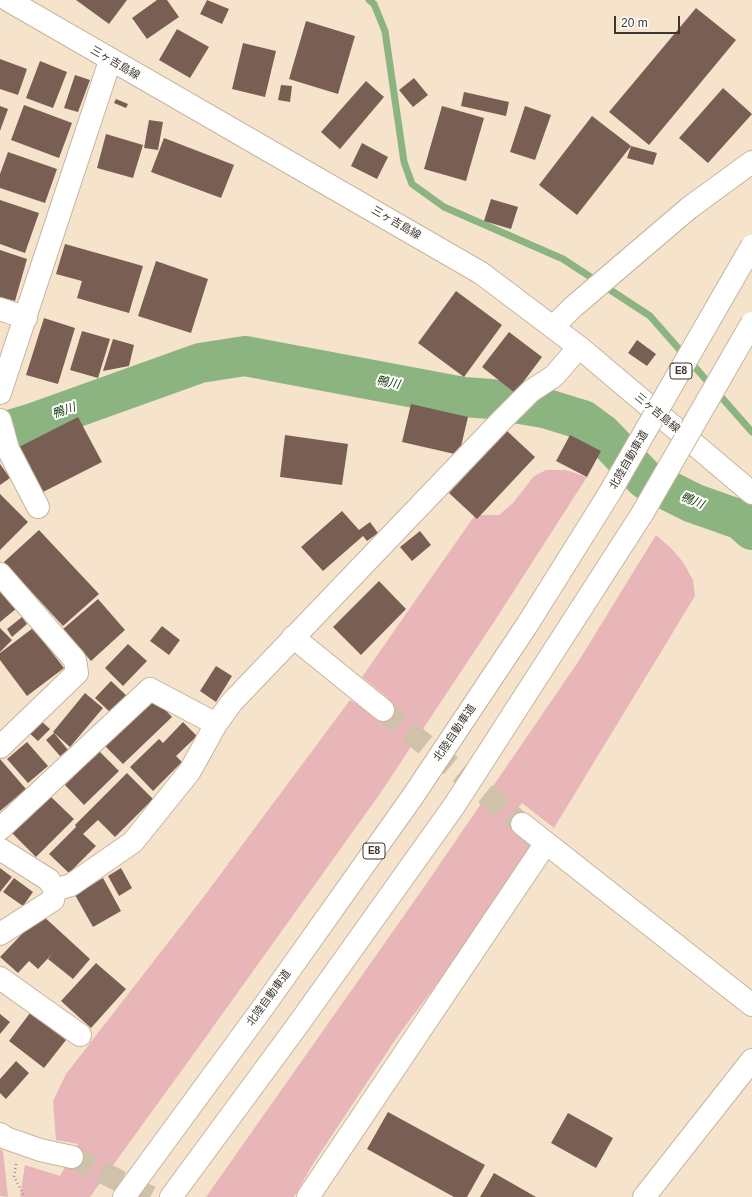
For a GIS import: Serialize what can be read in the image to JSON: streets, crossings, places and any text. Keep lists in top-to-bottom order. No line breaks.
{"streets":{"main road":["三ヶ吉島線","E8","北陸自動車道"]},"water":["鴨川"],"scale_bar":"20 m"}
